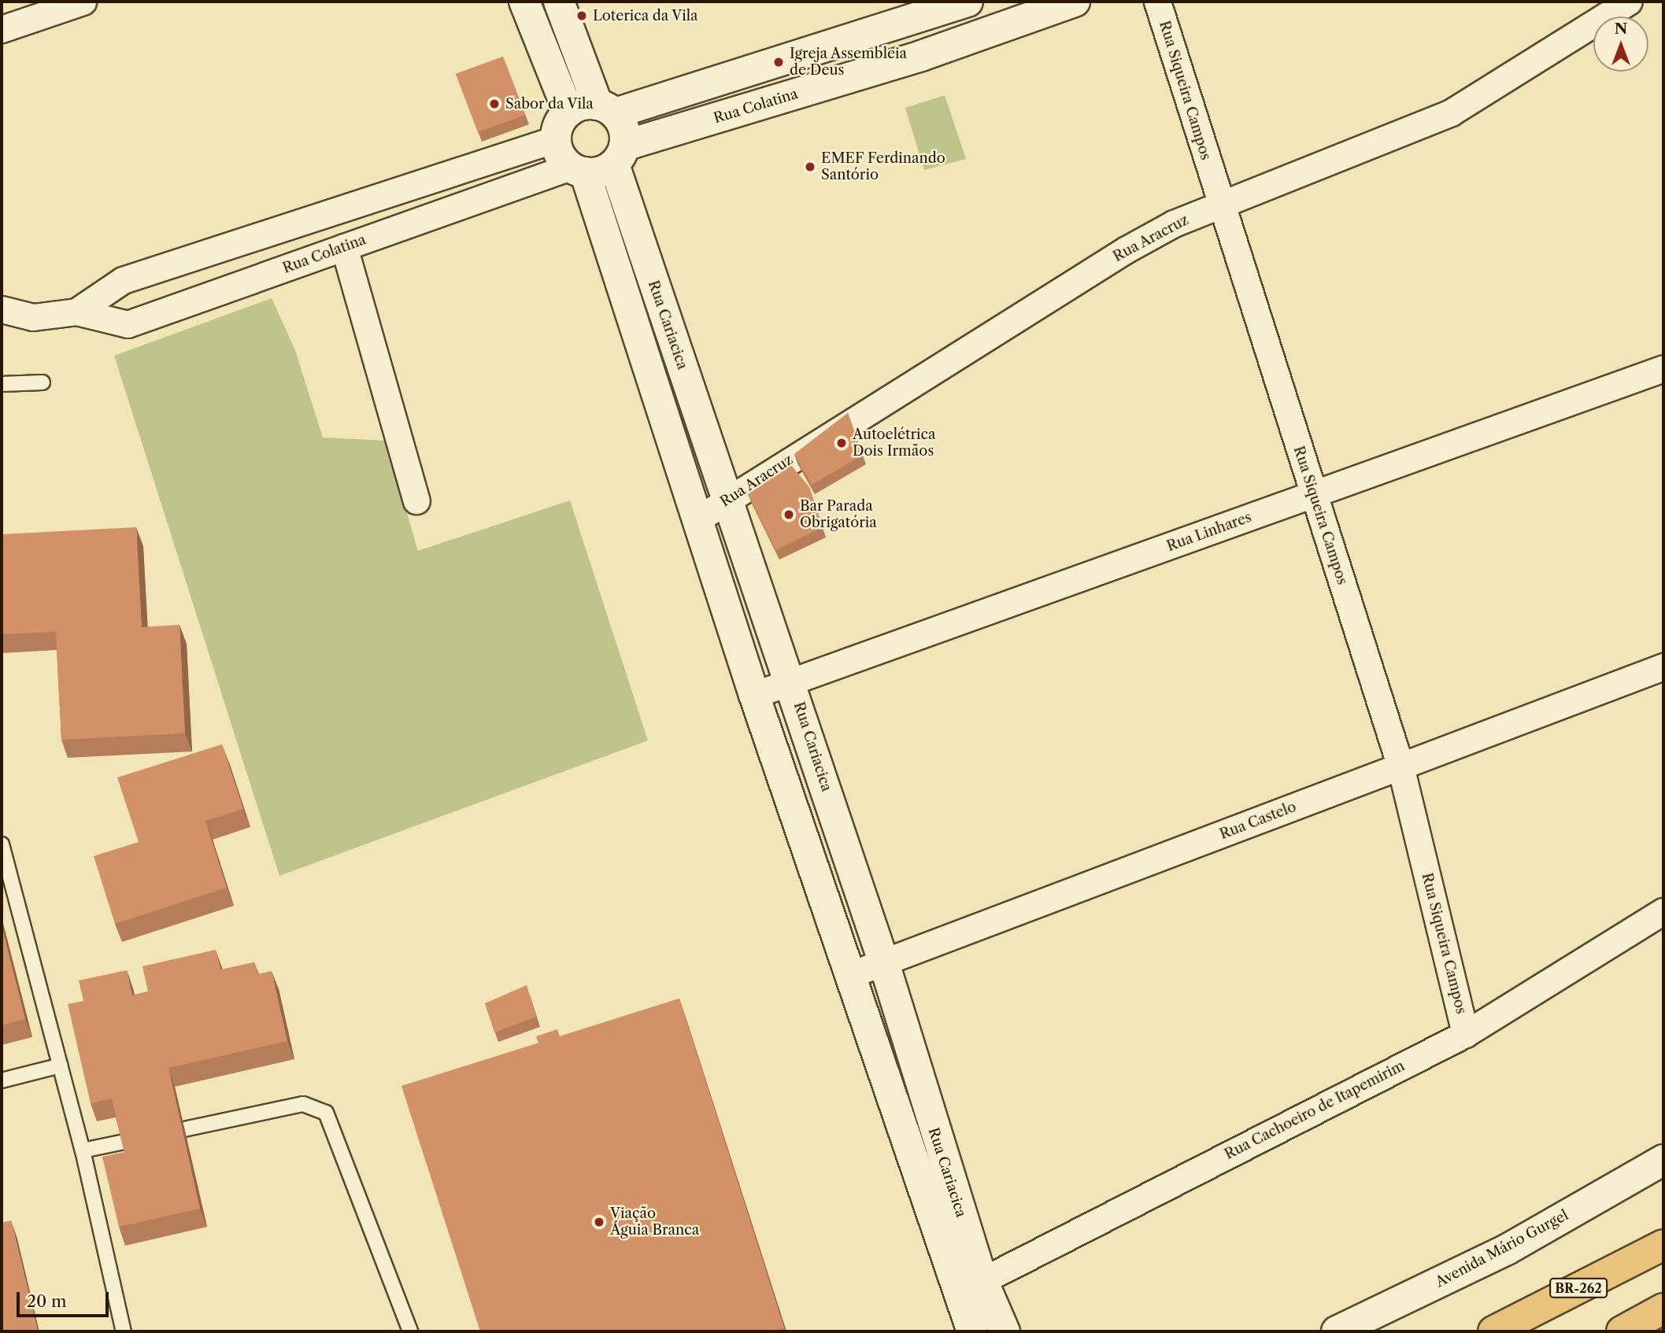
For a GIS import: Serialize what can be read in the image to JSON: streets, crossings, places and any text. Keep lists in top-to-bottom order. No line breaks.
{"streets":{"main road":["BR-262"],"street":["Rua Siqueira Campos","Rua Colatina","Rua Aracruz","Rua Cariacica","Rua Linhares","Rua Castelo","Rua Cachoeiro de Itapemirim","Avenida Mário Gurgel"]},"crossings":[["Rua Siqueira Campos","Rua Aracruz"],["Rua Siqueira Campos","Rua Linhares"],["Rua Siqueira Campos","Rua Castelo"],["Rua Siqueira Campos","Rua Cachoeiro de Itapemirim"],["Rua Colatina","Rua Cariacica"],["Rua Aracruz","Rua Cariacica"],["Rua Cariacica","Rua Linhares"],["Rua Cariacica","Rua Castelo"],["Rua Cariacica","Rua Cachoeiro de Itapemirim"]],"places":["Loterica da Vila","Igreja Assembleia de Deus","Sabor da Vila","EMEF Ferdinando Santório","Autoelétrica Dois Irmãos","Bar Parada Obrigatória","Viação Águia Branca"],"scale_bar":"20 m","north":"top"}
